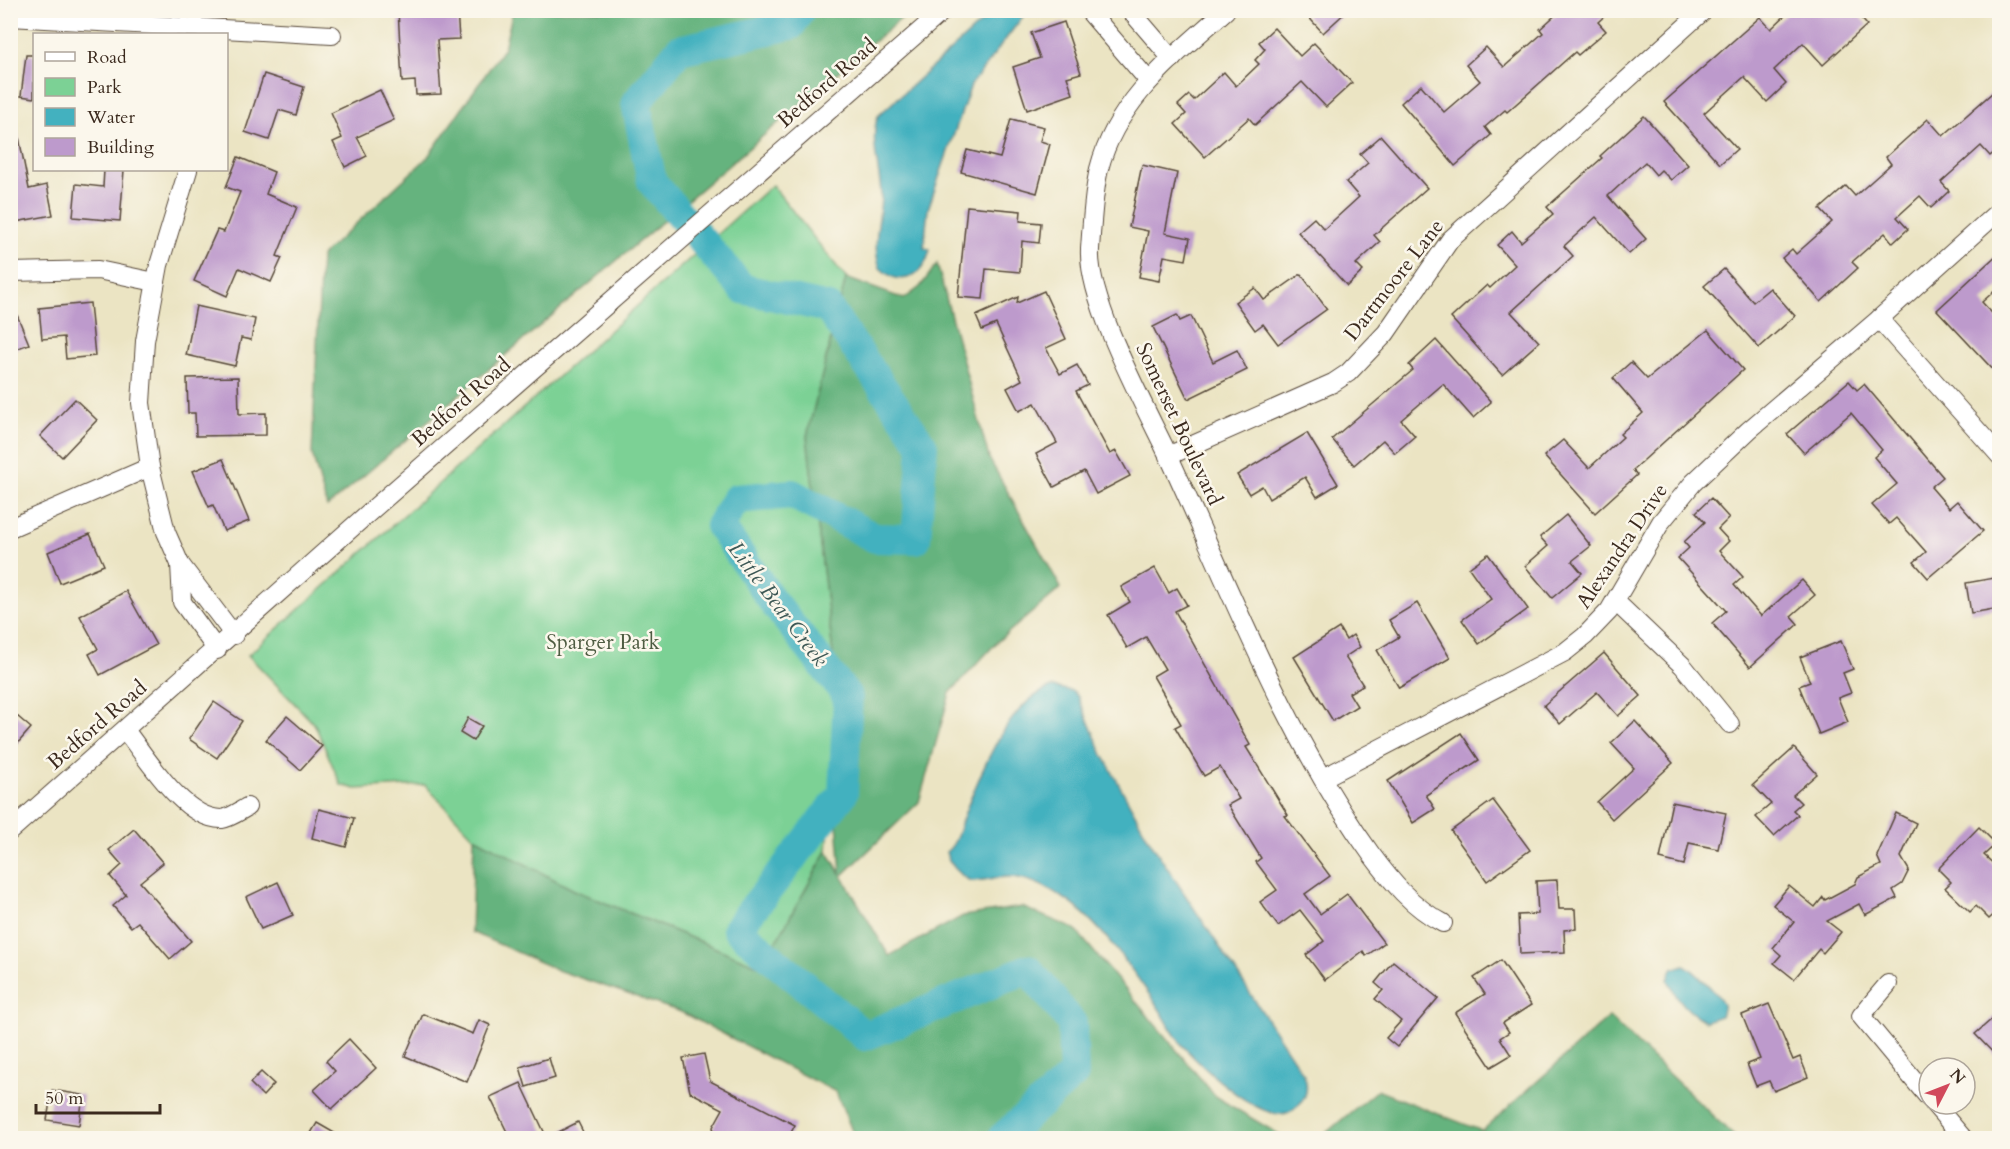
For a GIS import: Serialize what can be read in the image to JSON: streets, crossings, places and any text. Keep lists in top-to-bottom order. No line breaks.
{"streets":{"street":["Bedford Road","Dartmoore Lane","Somerset Boulevard","Alexandra Drive"]},"crossings":[["Dartmoore Lane","Somerset Boulevard"],["Somerset Boulevard","Alexandra Drive"]],"water":["Little Bear Creek"],"parks":["Sparger Park"],"legend":["Road","Park","Water","Building"],"scale_bar":"50 m","north":"top right"}
